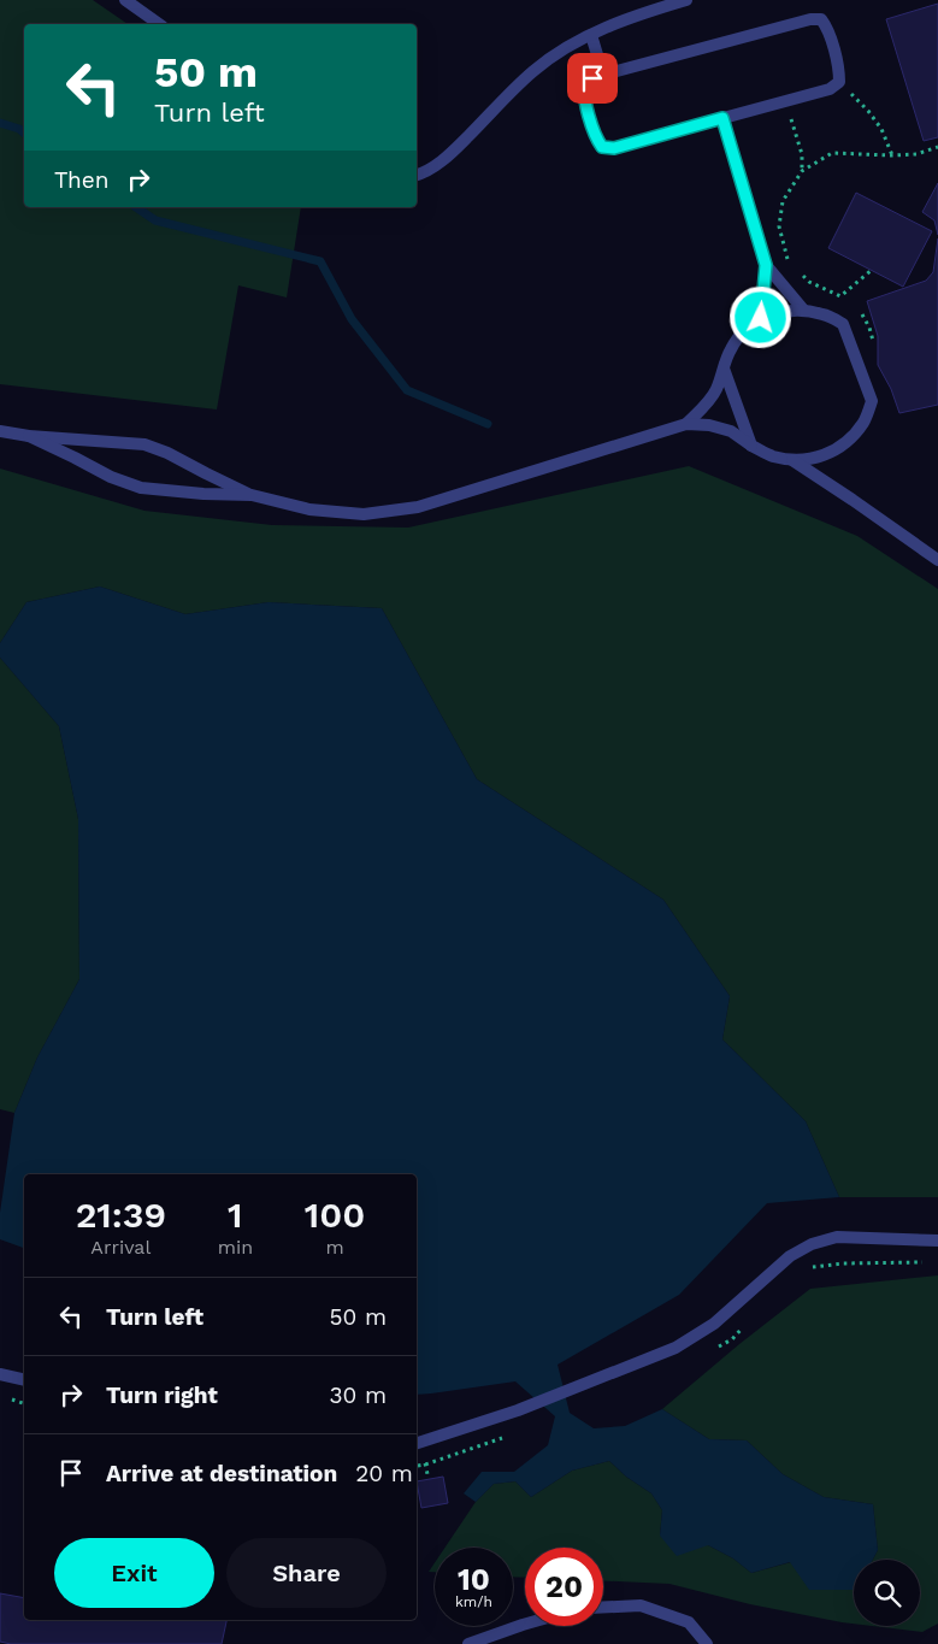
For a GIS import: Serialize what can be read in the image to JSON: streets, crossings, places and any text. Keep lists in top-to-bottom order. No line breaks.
{"page":{"turn":["50 m","Turn left"],"then":"Then","eta":["21:39","Arrival","1","min","100","m"],"list":[{"name":"Turn left","value":"50 m"},{"name":"Turn right","value":"30 m"},{"name":"Arrive at destination","value":"20 m"}],"buttons":["Exit","Share"],"speed":"10 km/h","limit":"20"}}
